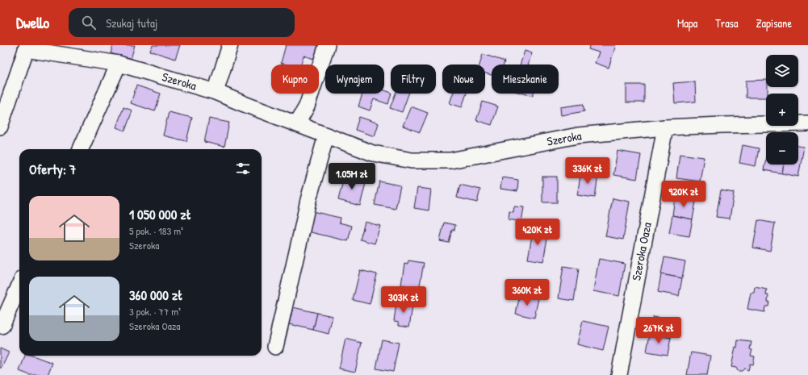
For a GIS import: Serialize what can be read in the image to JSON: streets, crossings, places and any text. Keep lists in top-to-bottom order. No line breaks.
{"streets":{"street":["Szeroka","Szeroka Oaza"]},"crossings":[["Szeroka","Szeroka Oaza"]],"page":{"header":"Dwello","search":"Szukaj tutaj","nav":["Mapa","Trasa","Zapisane"],"map_buttons":["+","−"],"chip":["Kupno","Wynajem","Filtry","Nowe","Mieszkanie"],"heading":"Oferty: 7","price":["336K zł","1.05M zł","920K zł","420K zł","360K zł","303K zł","267K zł"],"list":[{"name":"1 050 000 zł","note":"5 pok. · 183 m² · Szeroka"},{"name":"360 000 zł","note":"3 pok. · 77 m² · Szeroka Oaza"}]}}
